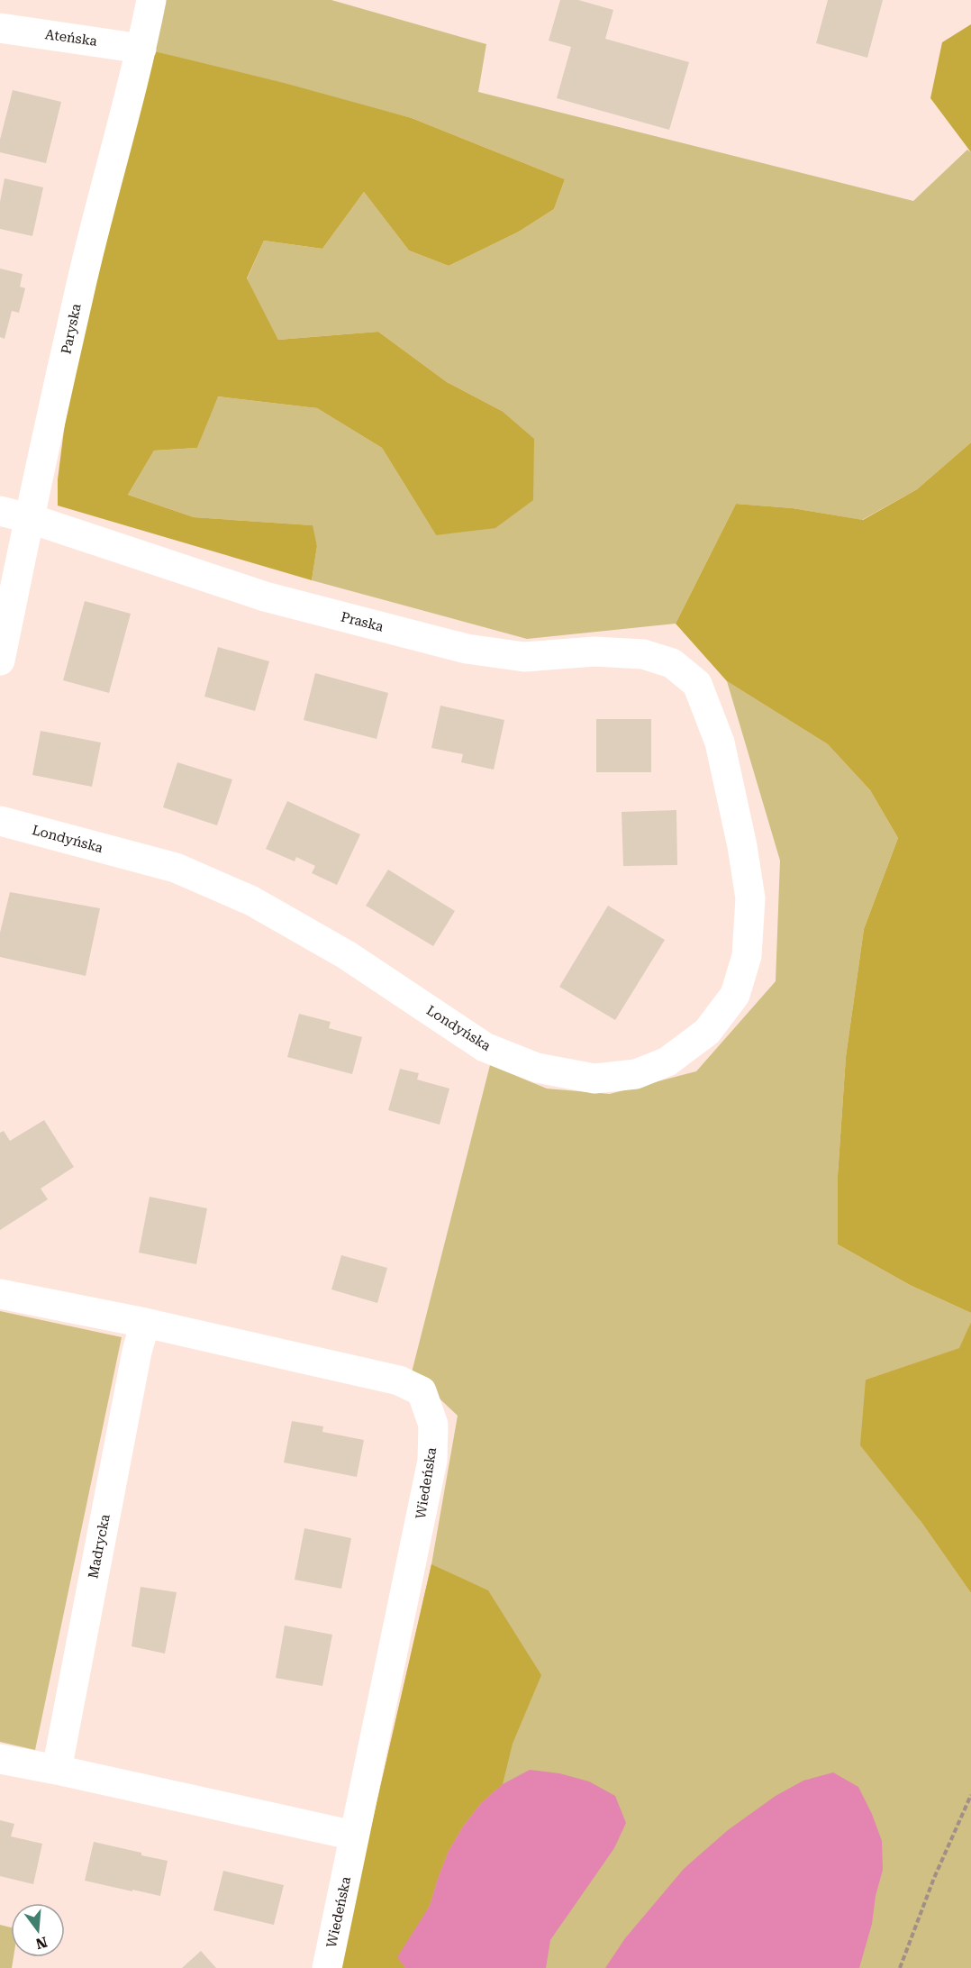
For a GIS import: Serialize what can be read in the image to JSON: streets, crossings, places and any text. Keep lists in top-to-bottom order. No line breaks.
{"streets":{"street":["Ateńska","Paryska","Praska","Londyńska","Wiedeńska","Madrycka"]},"crossings":[["Ateńska","Paryska"],["Paryska","Praska"],["Praska","Londyńska"],["Wiedeńska","Madrycka"]],"north":"bottom"}
